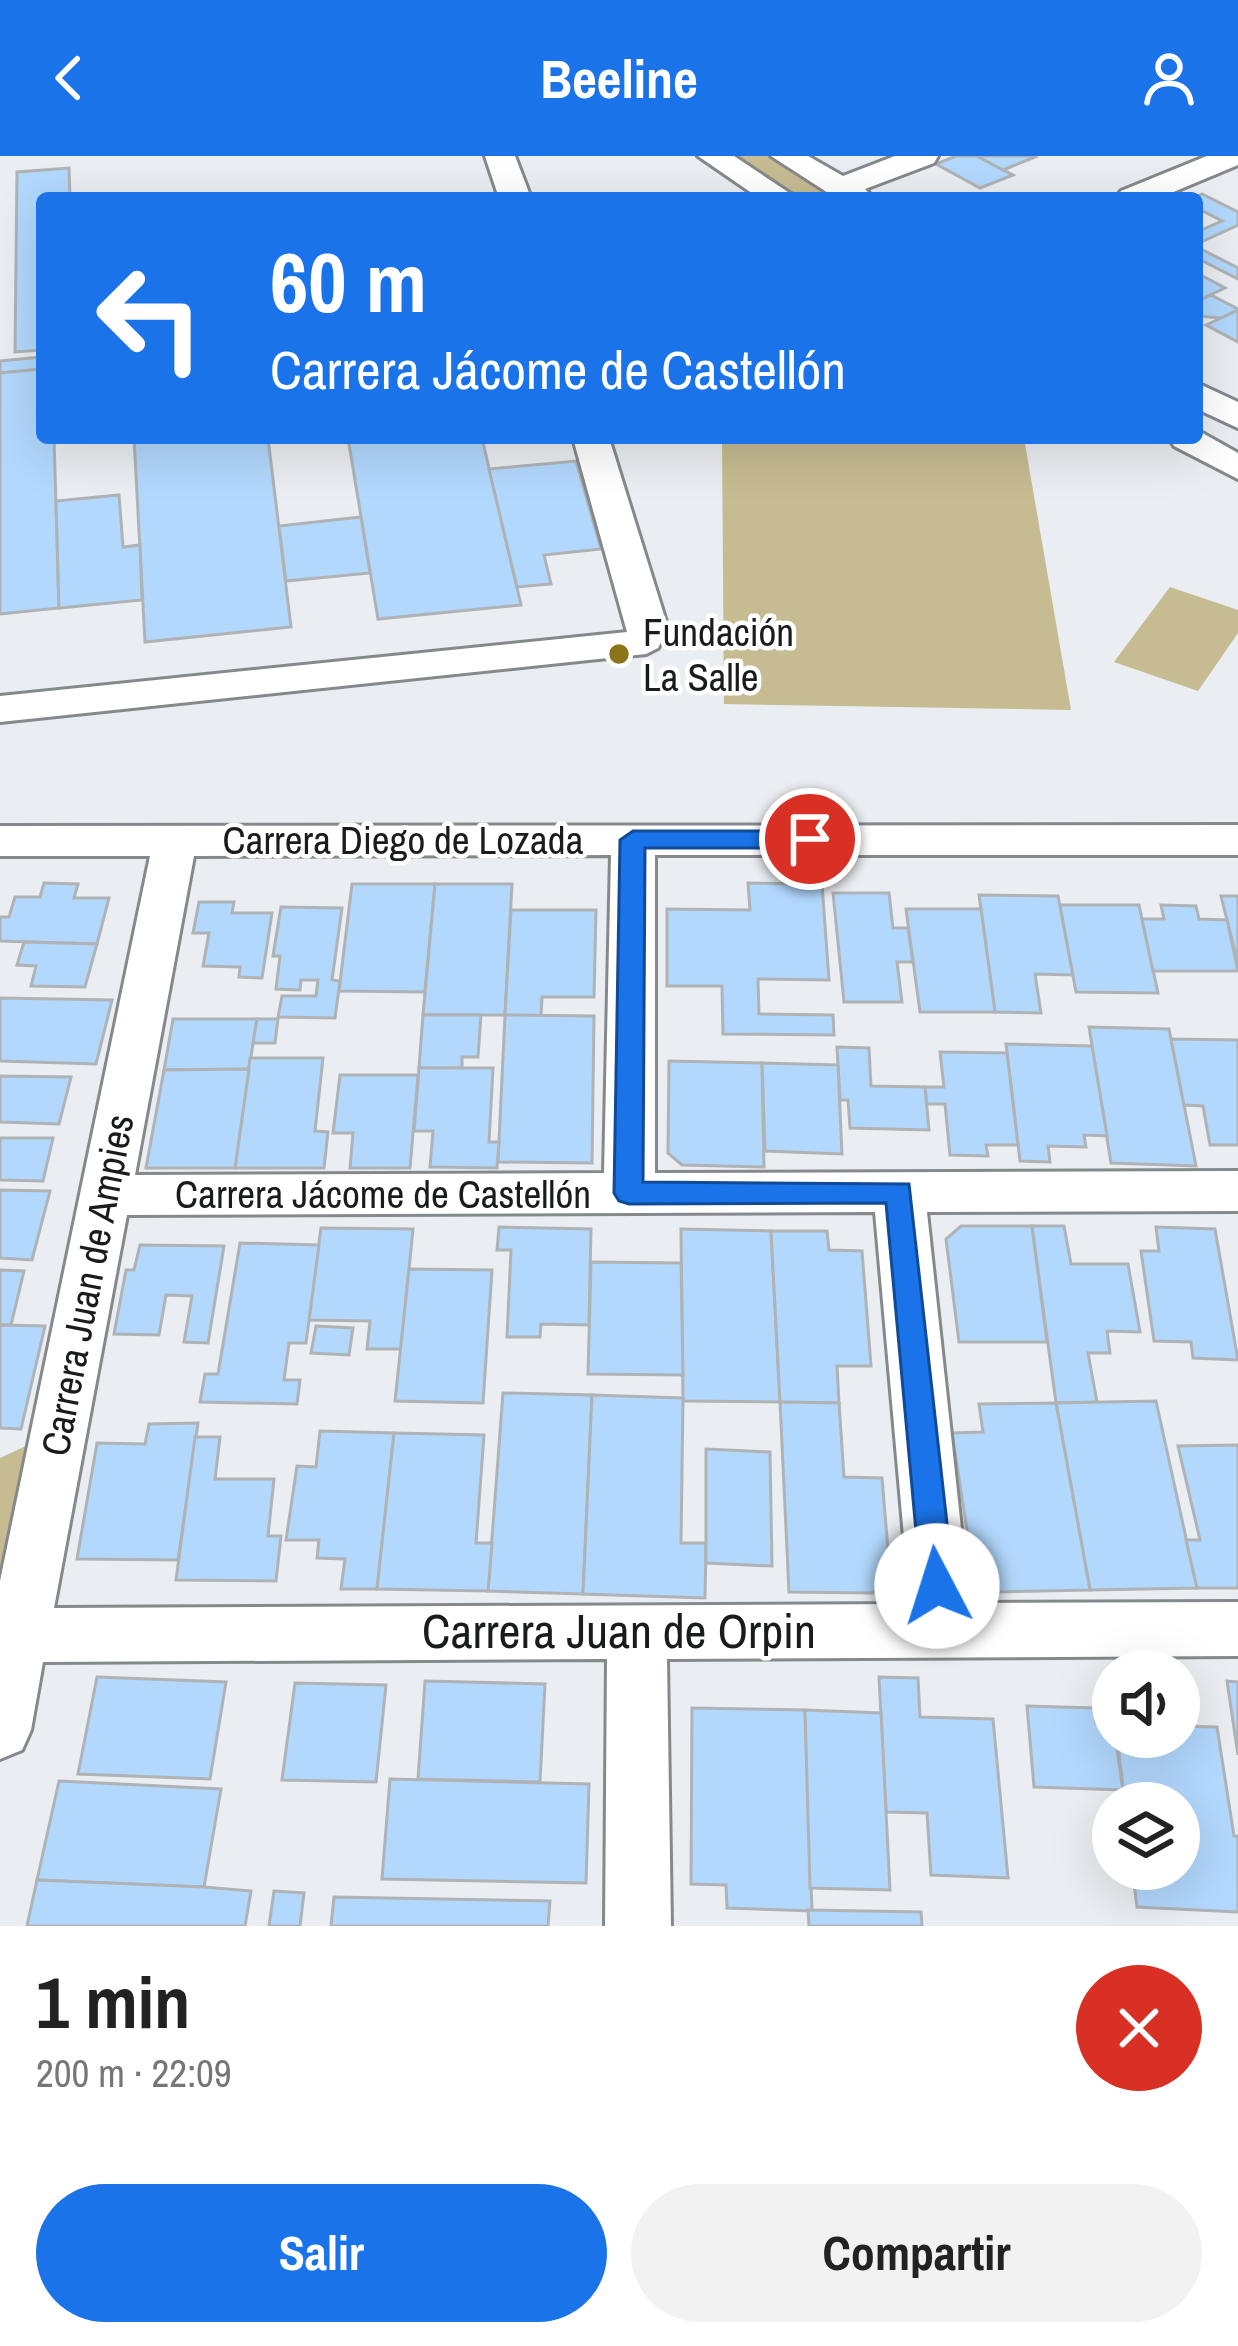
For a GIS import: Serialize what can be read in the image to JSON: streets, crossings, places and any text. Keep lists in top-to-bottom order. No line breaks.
{"streets":{"street":["Carrera Diego de Lozada","Carrera Jácome de Castellón","Carrera Juan de Ampies","Carrera Juan de Orpin"]},"crossings":[["Carrera Diego de Lozada","Carrera Juan de Ampies"],["Carrera Jácome de Castellón","Carrera Juan de Ampies"],["Carrera Juan de Ampies","Carrera Juan de Orpin"]],"places":["Fundación La Salle"],"page":{"header":"Beeline","turn":["60 m","Carrera Jácome de Castellón"],"heading":["1 min","200 m · 22:09"],"buttons":["Salir","Compartir"]}}
